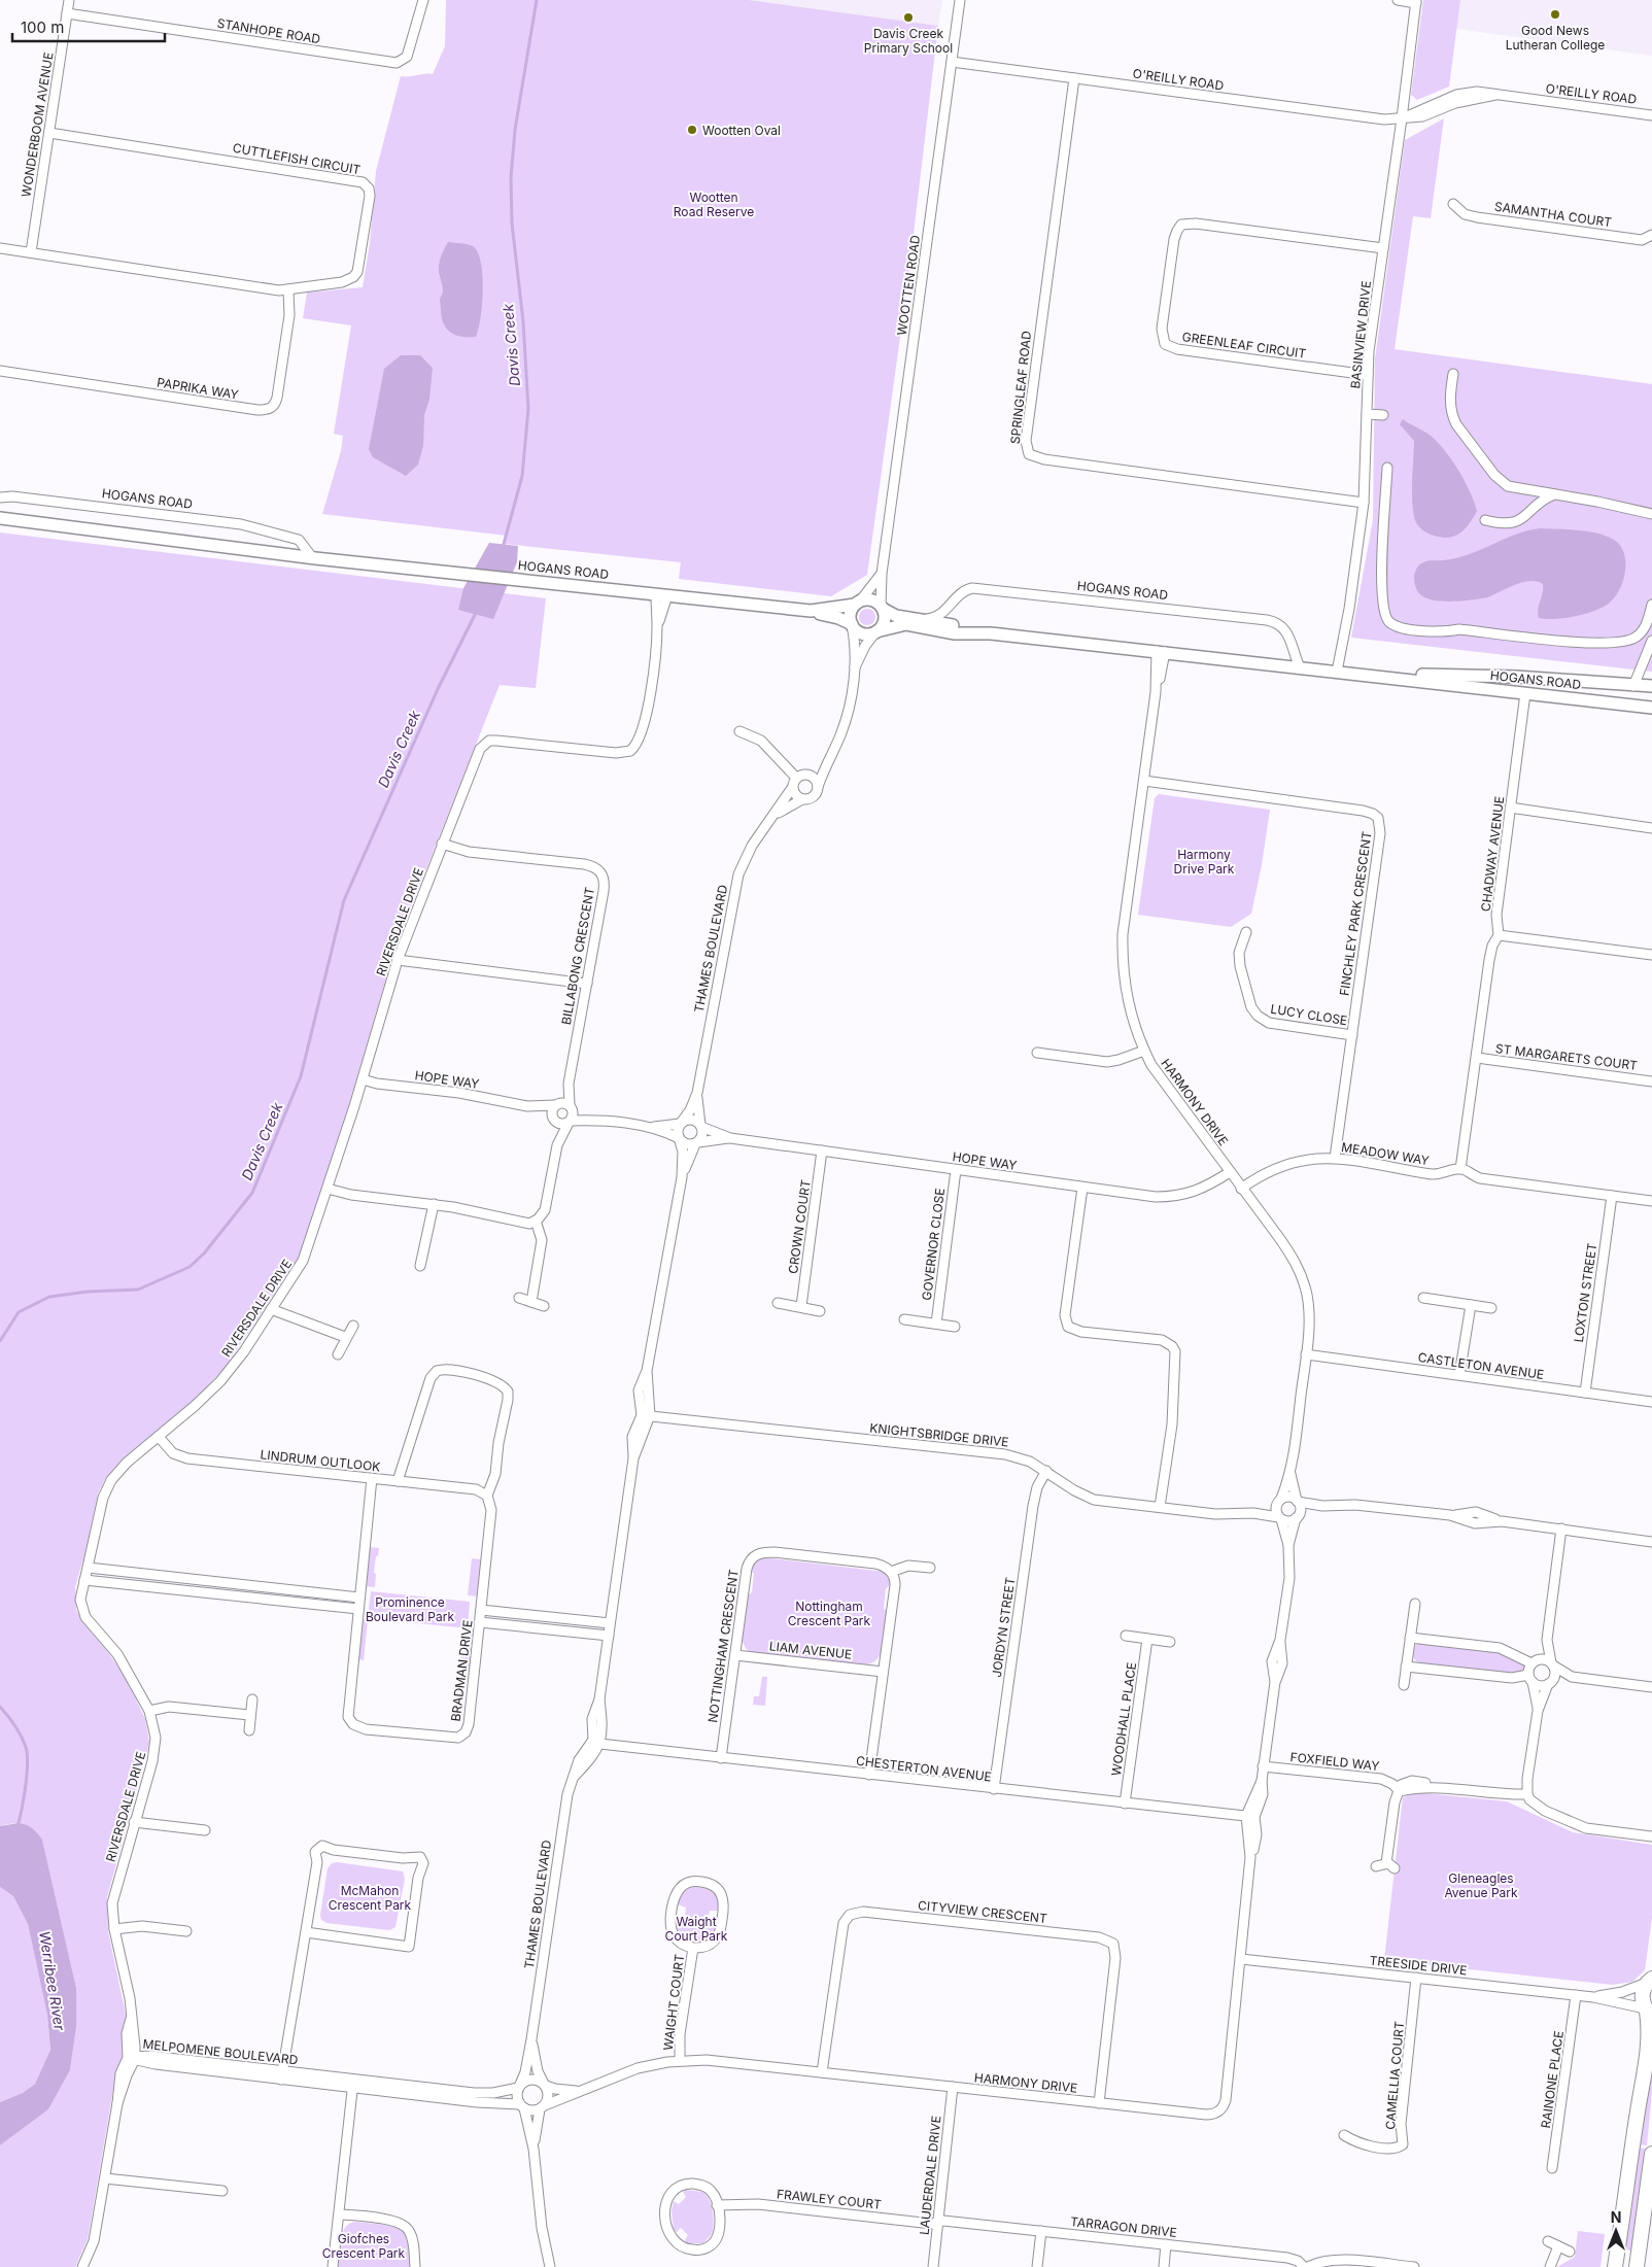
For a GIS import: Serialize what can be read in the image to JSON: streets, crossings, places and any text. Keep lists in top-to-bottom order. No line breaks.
{"streets":{"street":["STANHOPE ROAD","O'REILLY ROAD","WONDERBOOM AVENUE","CUTTLEFISH CIRCUIT","SAMANTHA COURT","WOOTTEN ROAD","BASINVIEW DRIVE","GREENLEAF CIRCUIT","SPRINGLEAF ROAD","PAPRIKA WAY","HOGANS ROAD","CHADWAY AVENUE","FINCHLEY PARK CRESCENT","RIVERSDALE DRIVE","THAMES BOULEVARD","BILLABONG CRESCENT","LUCY CLOSE","ST MARGARETS COURT","HOPE WAY","HARMONY DRIVE","MEADOW WAY","CROWN COURT","GOVERNOR CLOSE","LOXTON STREET","CASTLETON AVENUE","KNIGHTSBRIDGE DRIVE","LINDRUM OUTLOOK","JORDYN STREET","NOTTINGHAM CRESCENT","LIAM AVENUE","BRADMAN DRIVE","WOODHALL PLACE","FOXFIELD WAY","CHESTERTON AVENUE","CITYVIEW CRESCENT","TREESIDE DRIVE","WAIGHT COURT","MELPOMENE BOULEVARD","CAMELLIA COURT","RAINONE PLACE","LAUDERDALE DRIVE","FRAWLEY COURT","TARRAGON DRIVE"]},"crossings":[["STANHOPE ROAD","WONDERBOOM AVENUE"],["O'REILLY ROAD","WOOTTEN ROAD"],["O'REILLY ROAD","BASINVIEW DRIVE"],["O'REILLY ROAD","SPRINGLEAF ROAD"],["WONDERBOOM AVENUE","CUTTLEFISH CIRCUIT"],["CUTTLEFISH CIRCUIT","PAPRIKA WAY"],["WOOTTEN ROAD","HOGANS ROAD"],["BASINVIEW DRIVE","GREENLEAF CIRCUIT"],["BASINVIEW DRIVE","SPRINGLEAF ROAD"],["BASINVIEW DRIVE","HOGANS ROAD"],["HOGANS ROAD","CHADWAY AVENUE"],["HOGANS ROAD","RIVERSDALE DRIVE"],["HOGANS ROAD","HARMONY DRIVE"],["CHADWAY AVENUE","ST MARGARETS COURT"],["CHADWAY AVENUE","MEADOW WAY"],["FINCHLEY PARK CRESCENT","LUCY CLOSE"],["FINCHLEY PARK CRESCENT","HARMONY DRIVE"],["FINCHLEY PARK CRESCENT","MEADOW WAY"],["RIVERSDALE DRIVE","BILLABONG CRESCENT"],["RIVERSDALE DRIVE","HOPE WAY"],["RIVERSDALE DRIVE","LINDRUM OUTLOOK"],["RIVERSDALE DRIVE","MELPOMENE BOULEVARD"],["THAMES BOULEVARD","HOPE WAY"],["THAMES BOULEVARD","HARMONY DRIVE"],["THAMES BOULEVARD","KNIGHTSBRIDGE DRIVE"],["THAMES BOULEVARD","CHESTERTON AVENUE"],["THAMES BOULEVARD","MELPOMENE BOULEVARD"],["BILLABONG CRESCENT","HOPE WAY"],["HOPE WAY","HARMONY DRIVE"],["HOPE WAY","CROWN COURT"],["HOPE WAY","GOVERNOR CLOSE"],["HARMONY DRIVE","MEADOW WAY"],["HARMONY DRIVE","CASTLETON AVENUE"],["HARMONY DRIVE","KNIGHTSBRIDGE DRIVE"],["HARMONY DRIVE","FOXFIELD WAY"],["HARMONY DRIVE","CHESTERTON AVENUE"],["HARMONY DRIVE","CITYVIEW CRESCENT"],["HARMONY DRIVE","TREESIDE DRIVE"],["HARMONY DRIVE","WAIGHT COURT"],["HARMONY DRIVE","MELPOMENE BOULEVARD"],["HARMONY DRIVE","LAUDERDALE DRIVE"],["LOXTON STREET","CASTLETON AVENUE"],["KNIGHTSBRIDGE DRIVE","JORDYN STREET"],["LINDRUM OUTLOOK","BRADMAN DRIVE"],["JORDYN STREET","CHESTERTON AVENUE"],["NOTTINGHAM CRESCENT","LIAM AVENUE"],["NOTTINGHAM CRESCENT","CHESTERTON AVENUE"],["WOODHALL PLACE","CHESTERTON AVENUE"],["TREESIDE DRIVE","CAMELLIA COURT"],["TREESIDE DRIVE","RAINONE PLACE"],["LAUDERDALE DRIVE","FRAWLEY COURT"],["LAUDERDALE DRIVE","TARRAGON DRIVE"],["FRAWLEY COURT","TARRAGON DRIVE"]],"water":["Davis Creek","Werribee River"],"parks":["Wootten Road Reserve","Harmony Drive Park","Prominence Boulevard Park","Nottingham Crescent Park","Gleneagles Avenue Park","McMahon Crescent Park","Waight Court Park","Giofches Crescent Park"],"places":["Good News Lutheran College","Davis Creek Primary School","Wootten Oval"],"scale_bar":"100 m","north":"top"}
